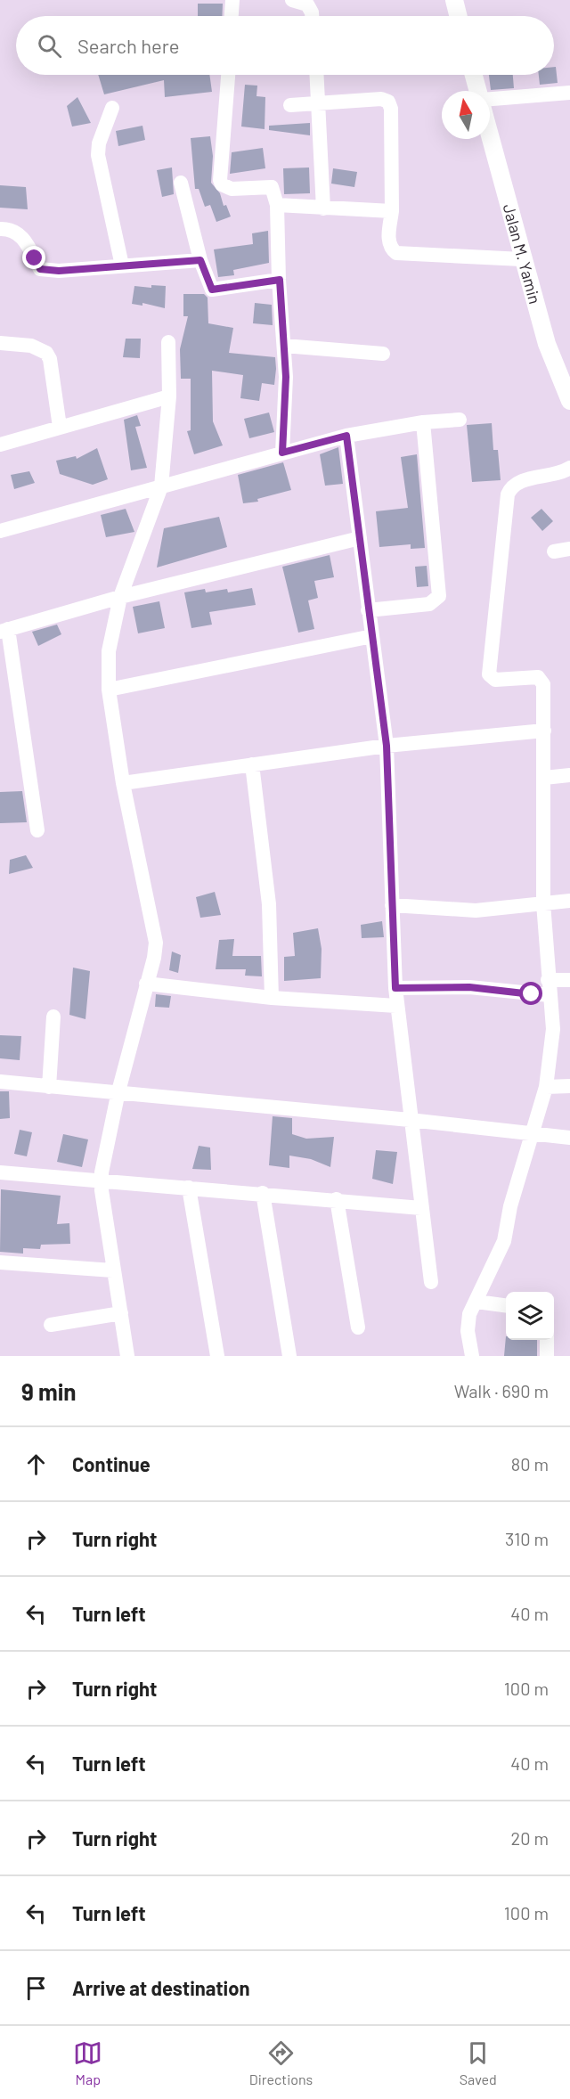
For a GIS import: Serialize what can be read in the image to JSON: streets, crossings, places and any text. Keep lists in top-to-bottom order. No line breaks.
{"streets":{"street":["Jalan M. Yamin"]},"north":"top","page":{"search":"Search here","heading":["9 min","Walk · 690 m"],"list":[["Continue","80 m"],["Turn right","310 m"],["Turn left","40 m"],["Turn right","100 m"],["Turn left","40 m"],["Turn right","20 m"],["Turn left","100 m"],"Arrive at destination"],"nav":["Map","Directions","Saved"]}}
